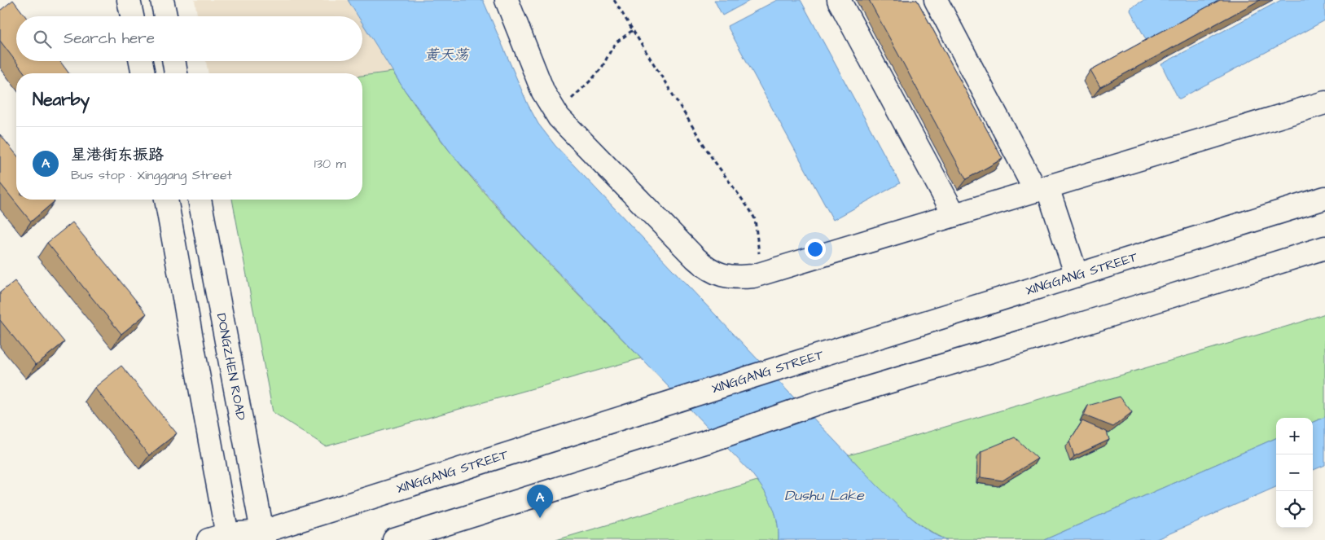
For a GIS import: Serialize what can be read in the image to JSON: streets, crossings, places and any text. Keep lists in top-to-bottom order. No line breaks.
{"streets":{"main road":["XINGGANG STREET","DONGZHEN ROAD"]},"crossings":[["XINGGANG STREET","DONGZHEN ROAD"]],"water":["黄天荡","Dushu Lake"],"page":{"search":"Search here","heading":"Nearby","list":[{"mark":"A","name":"星港街东振路","note":"Bus stop · Xinggang Street","value":"130 m"}],"map_buttons":["+","−"],"pins":"A"}}
